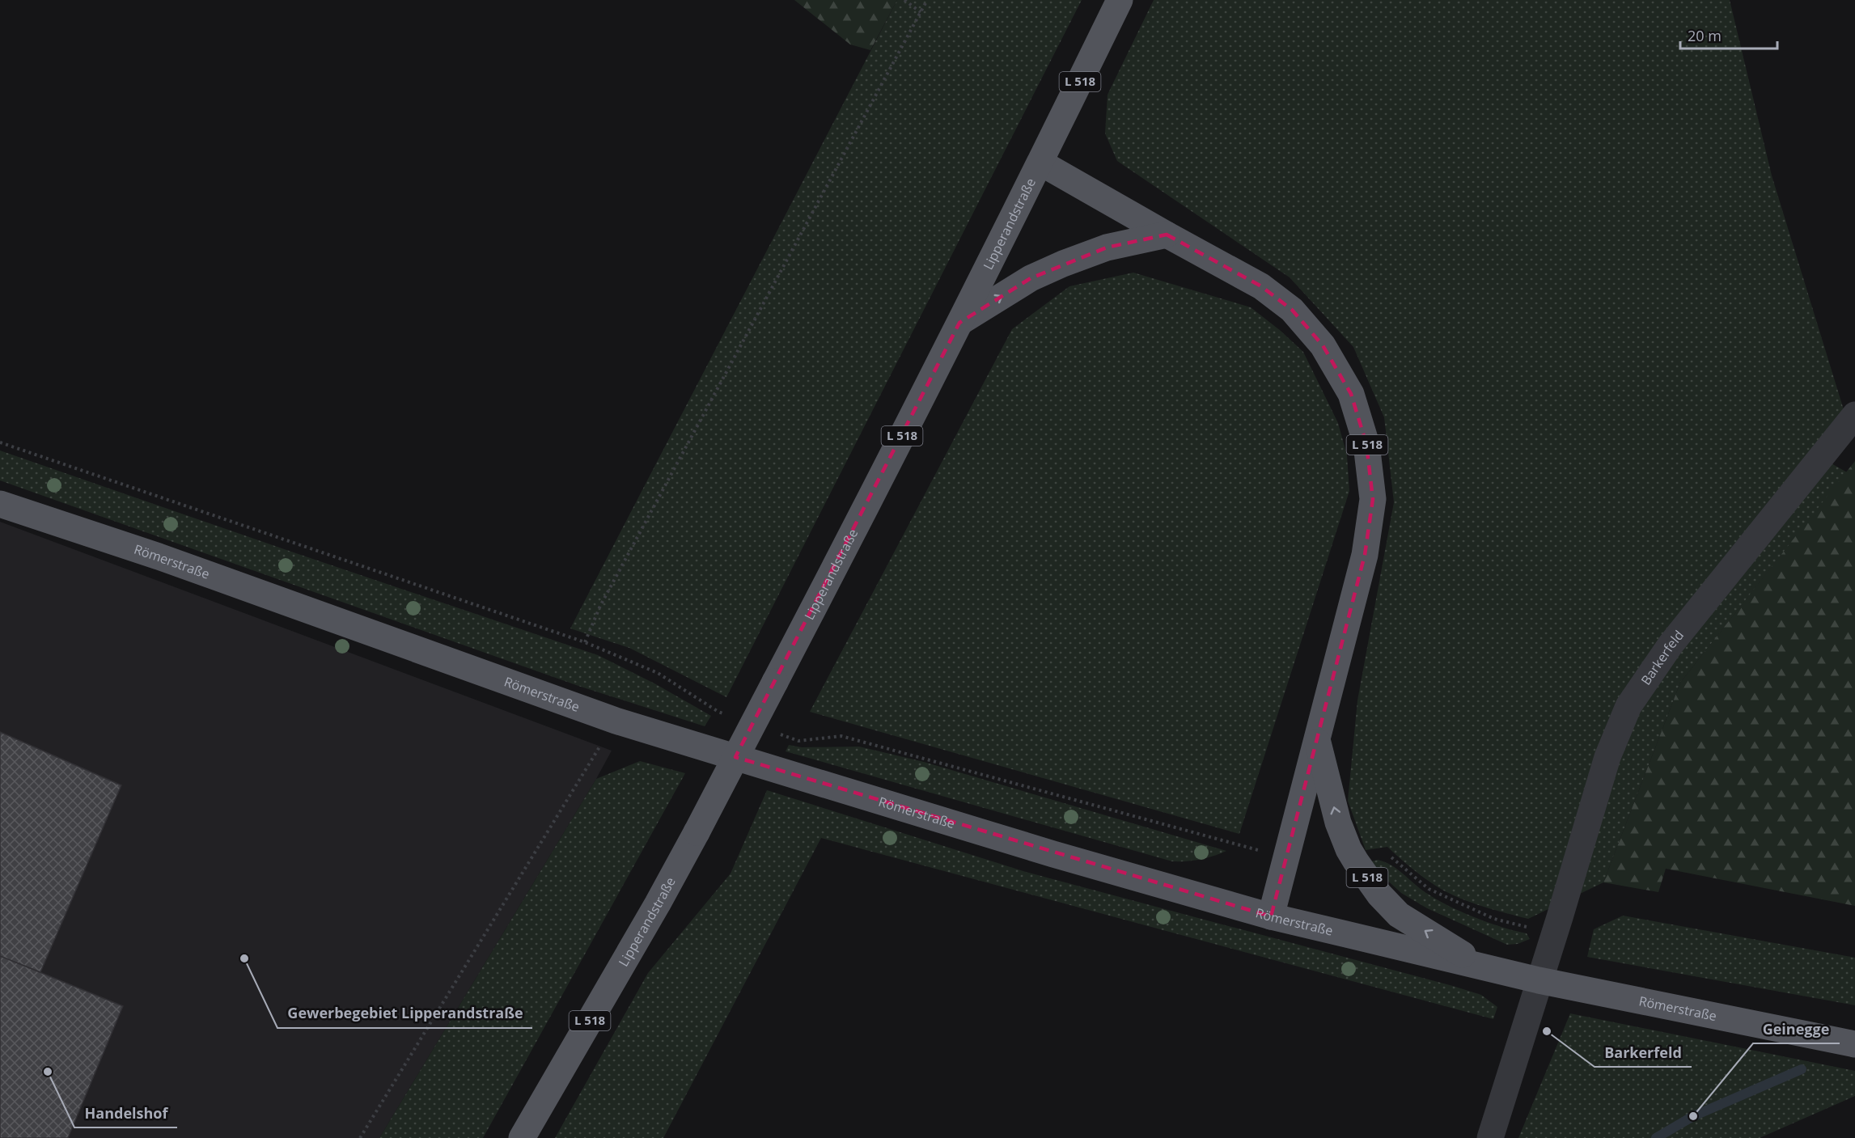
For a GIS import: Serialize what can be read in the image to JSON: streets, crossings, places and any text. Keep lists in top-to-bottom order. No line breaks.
{"streets":{"main road":["L 518","Lipperandstraße","Römerstraße"],"street":["Barkerfeld"]},"crossings":[["L 518","Lipperandstraße"],["L 518","Römerstraße"],["Römerstraße","Barkerfeld"]],"places":["Gewerbegebiet Lipperandstraße","Barkerfeld","Handelshof","Geinegge"],"scale_bar":"20 m"}
